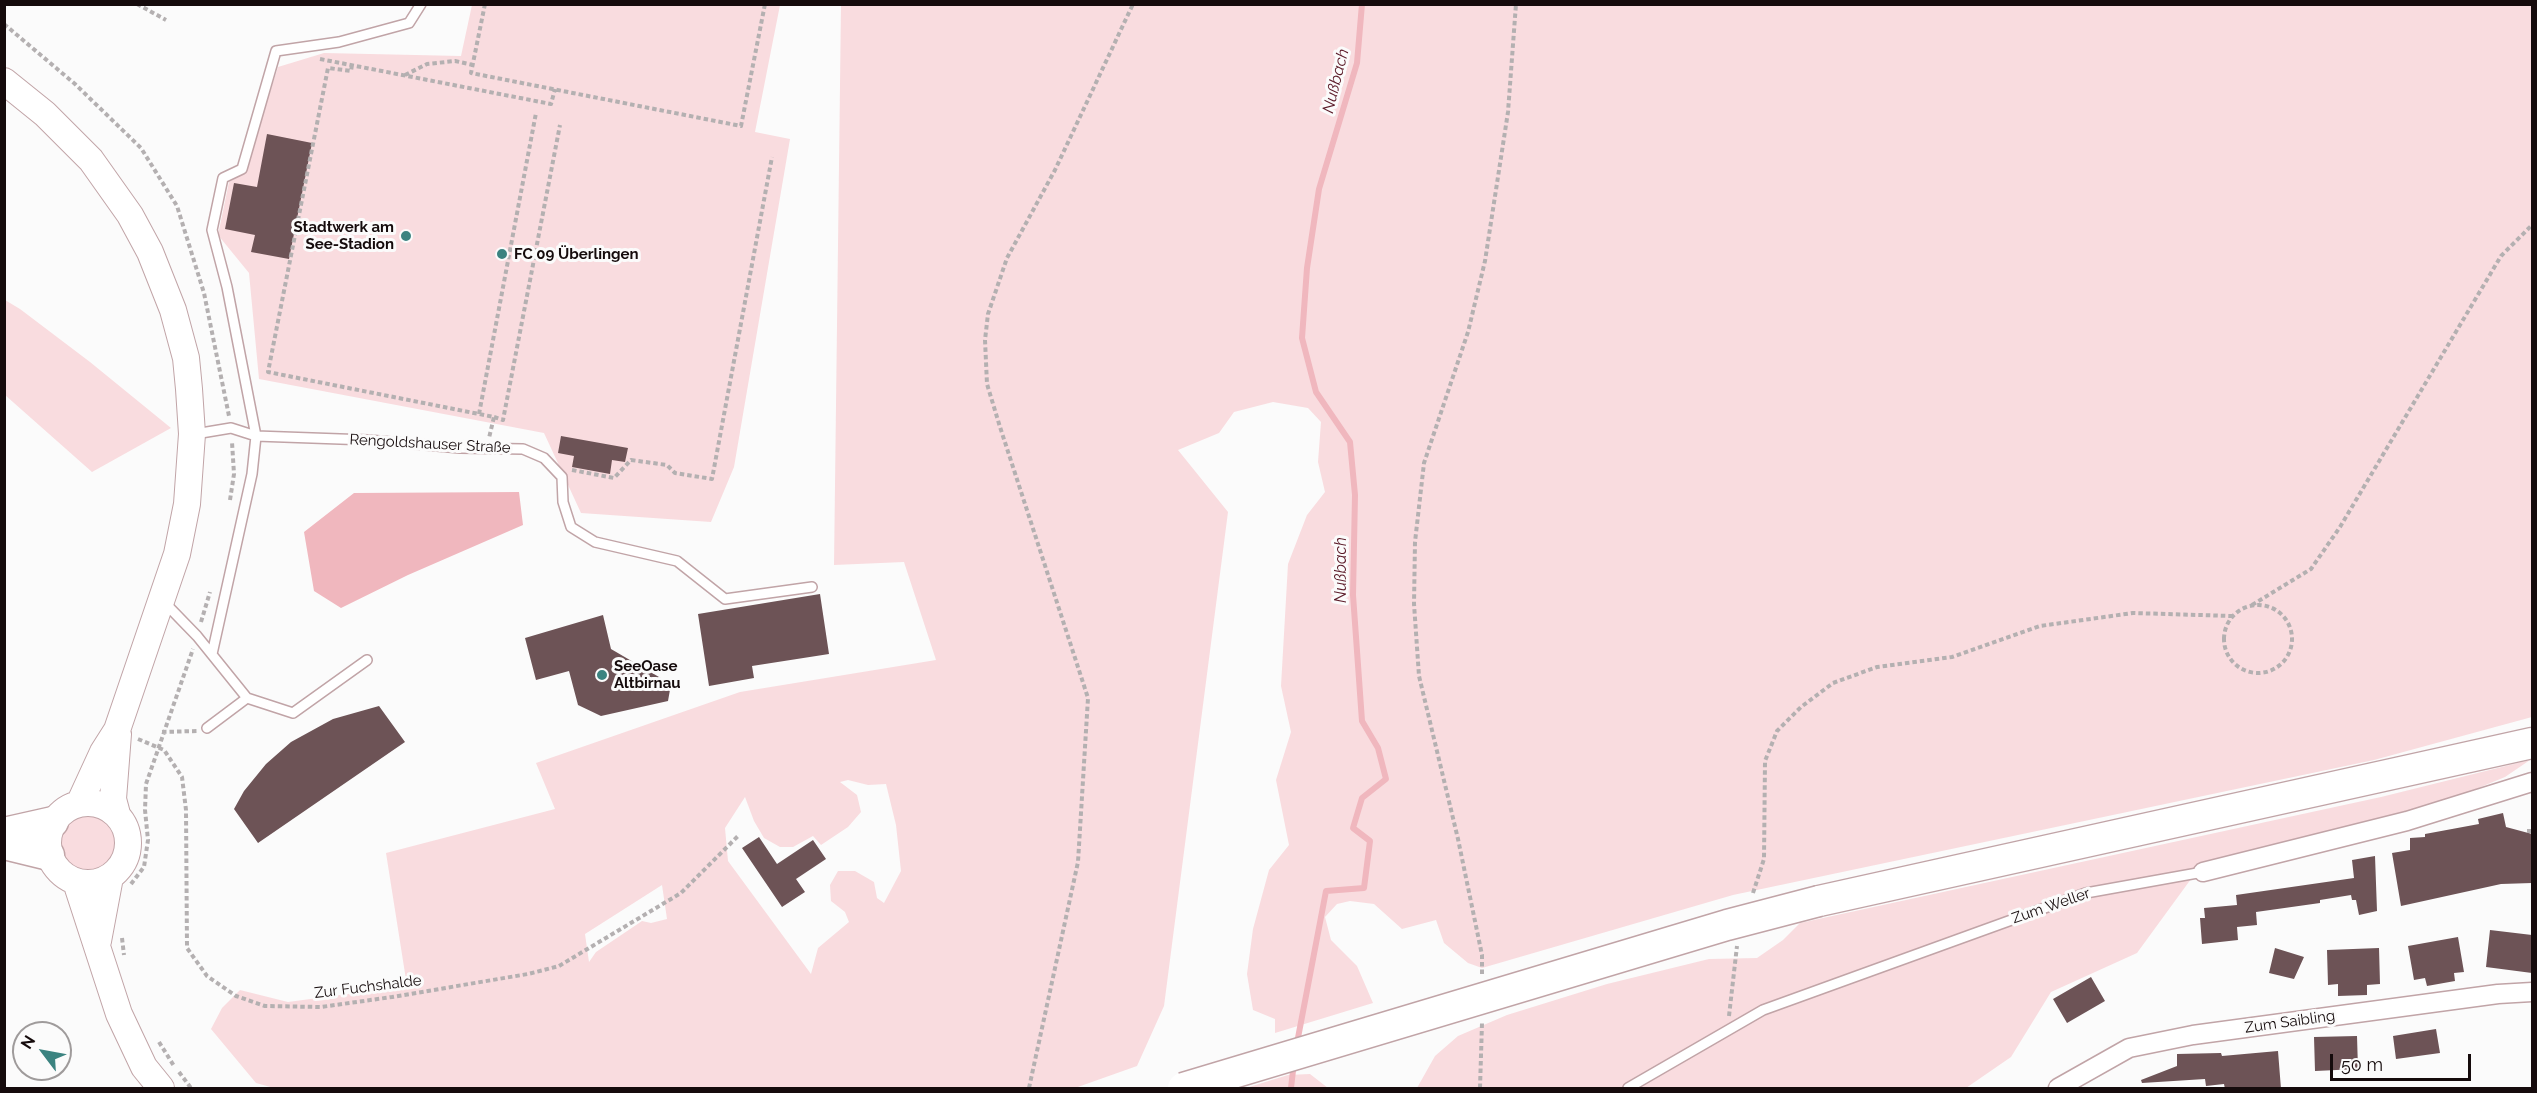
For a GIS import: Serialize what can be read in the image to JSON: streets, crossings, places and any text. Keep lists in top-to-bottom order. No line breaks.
{"streets":{"street":["Zum Weller","Zum Saibling"],"lane":["Rengoldshauser Straße"],"path":["Zur Fuchshalde"]},"water":["Nußbach"],"places":["Stadtwerk am See-Stadion","FC 09 Überlingen","SeeOase Altbirnau"],"scale_bar":"50 m","north":"top left"}
